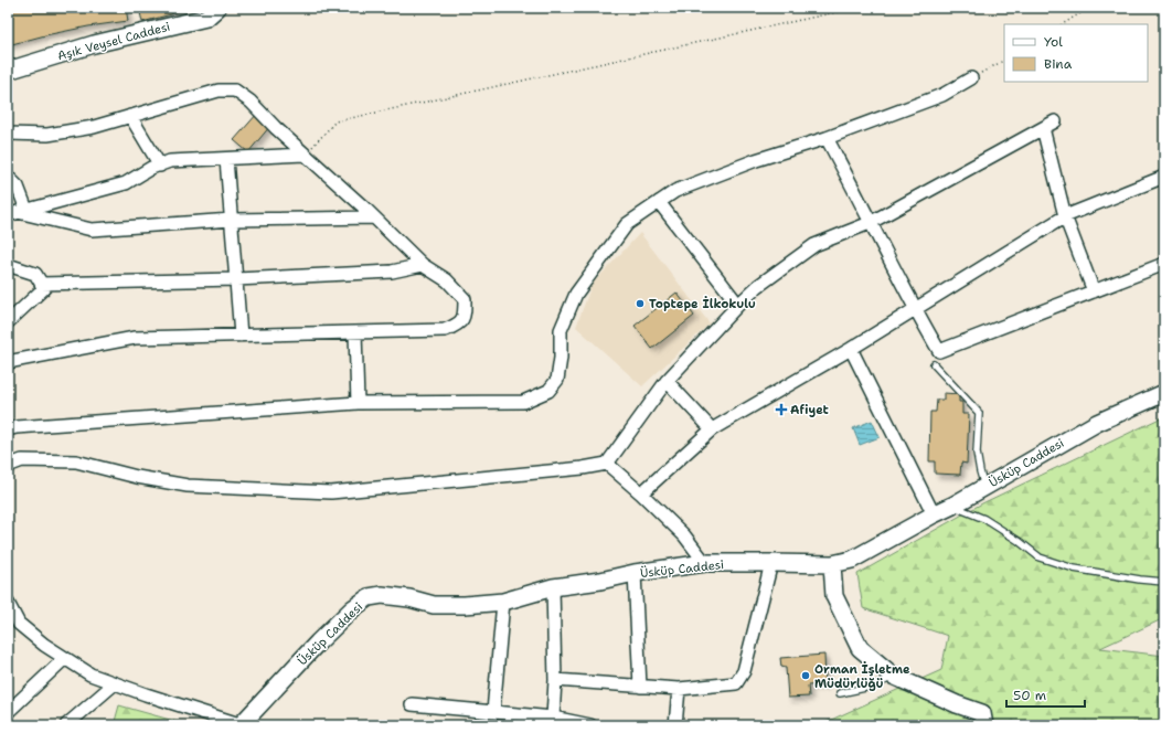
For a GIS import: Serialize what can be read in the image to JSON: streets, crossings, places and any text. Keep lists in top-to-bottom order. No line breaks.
{"streets":{"street":["Aşık Veysel Caddesi","Üsküp Caddesi"]},"places":{"other":["Toptepe İlkokulu","Orman İşletme Müdürlüğü"],"health":["Afiyet"]},"legend":["Yol","Bina"],"scale_bar":"50 m"}
